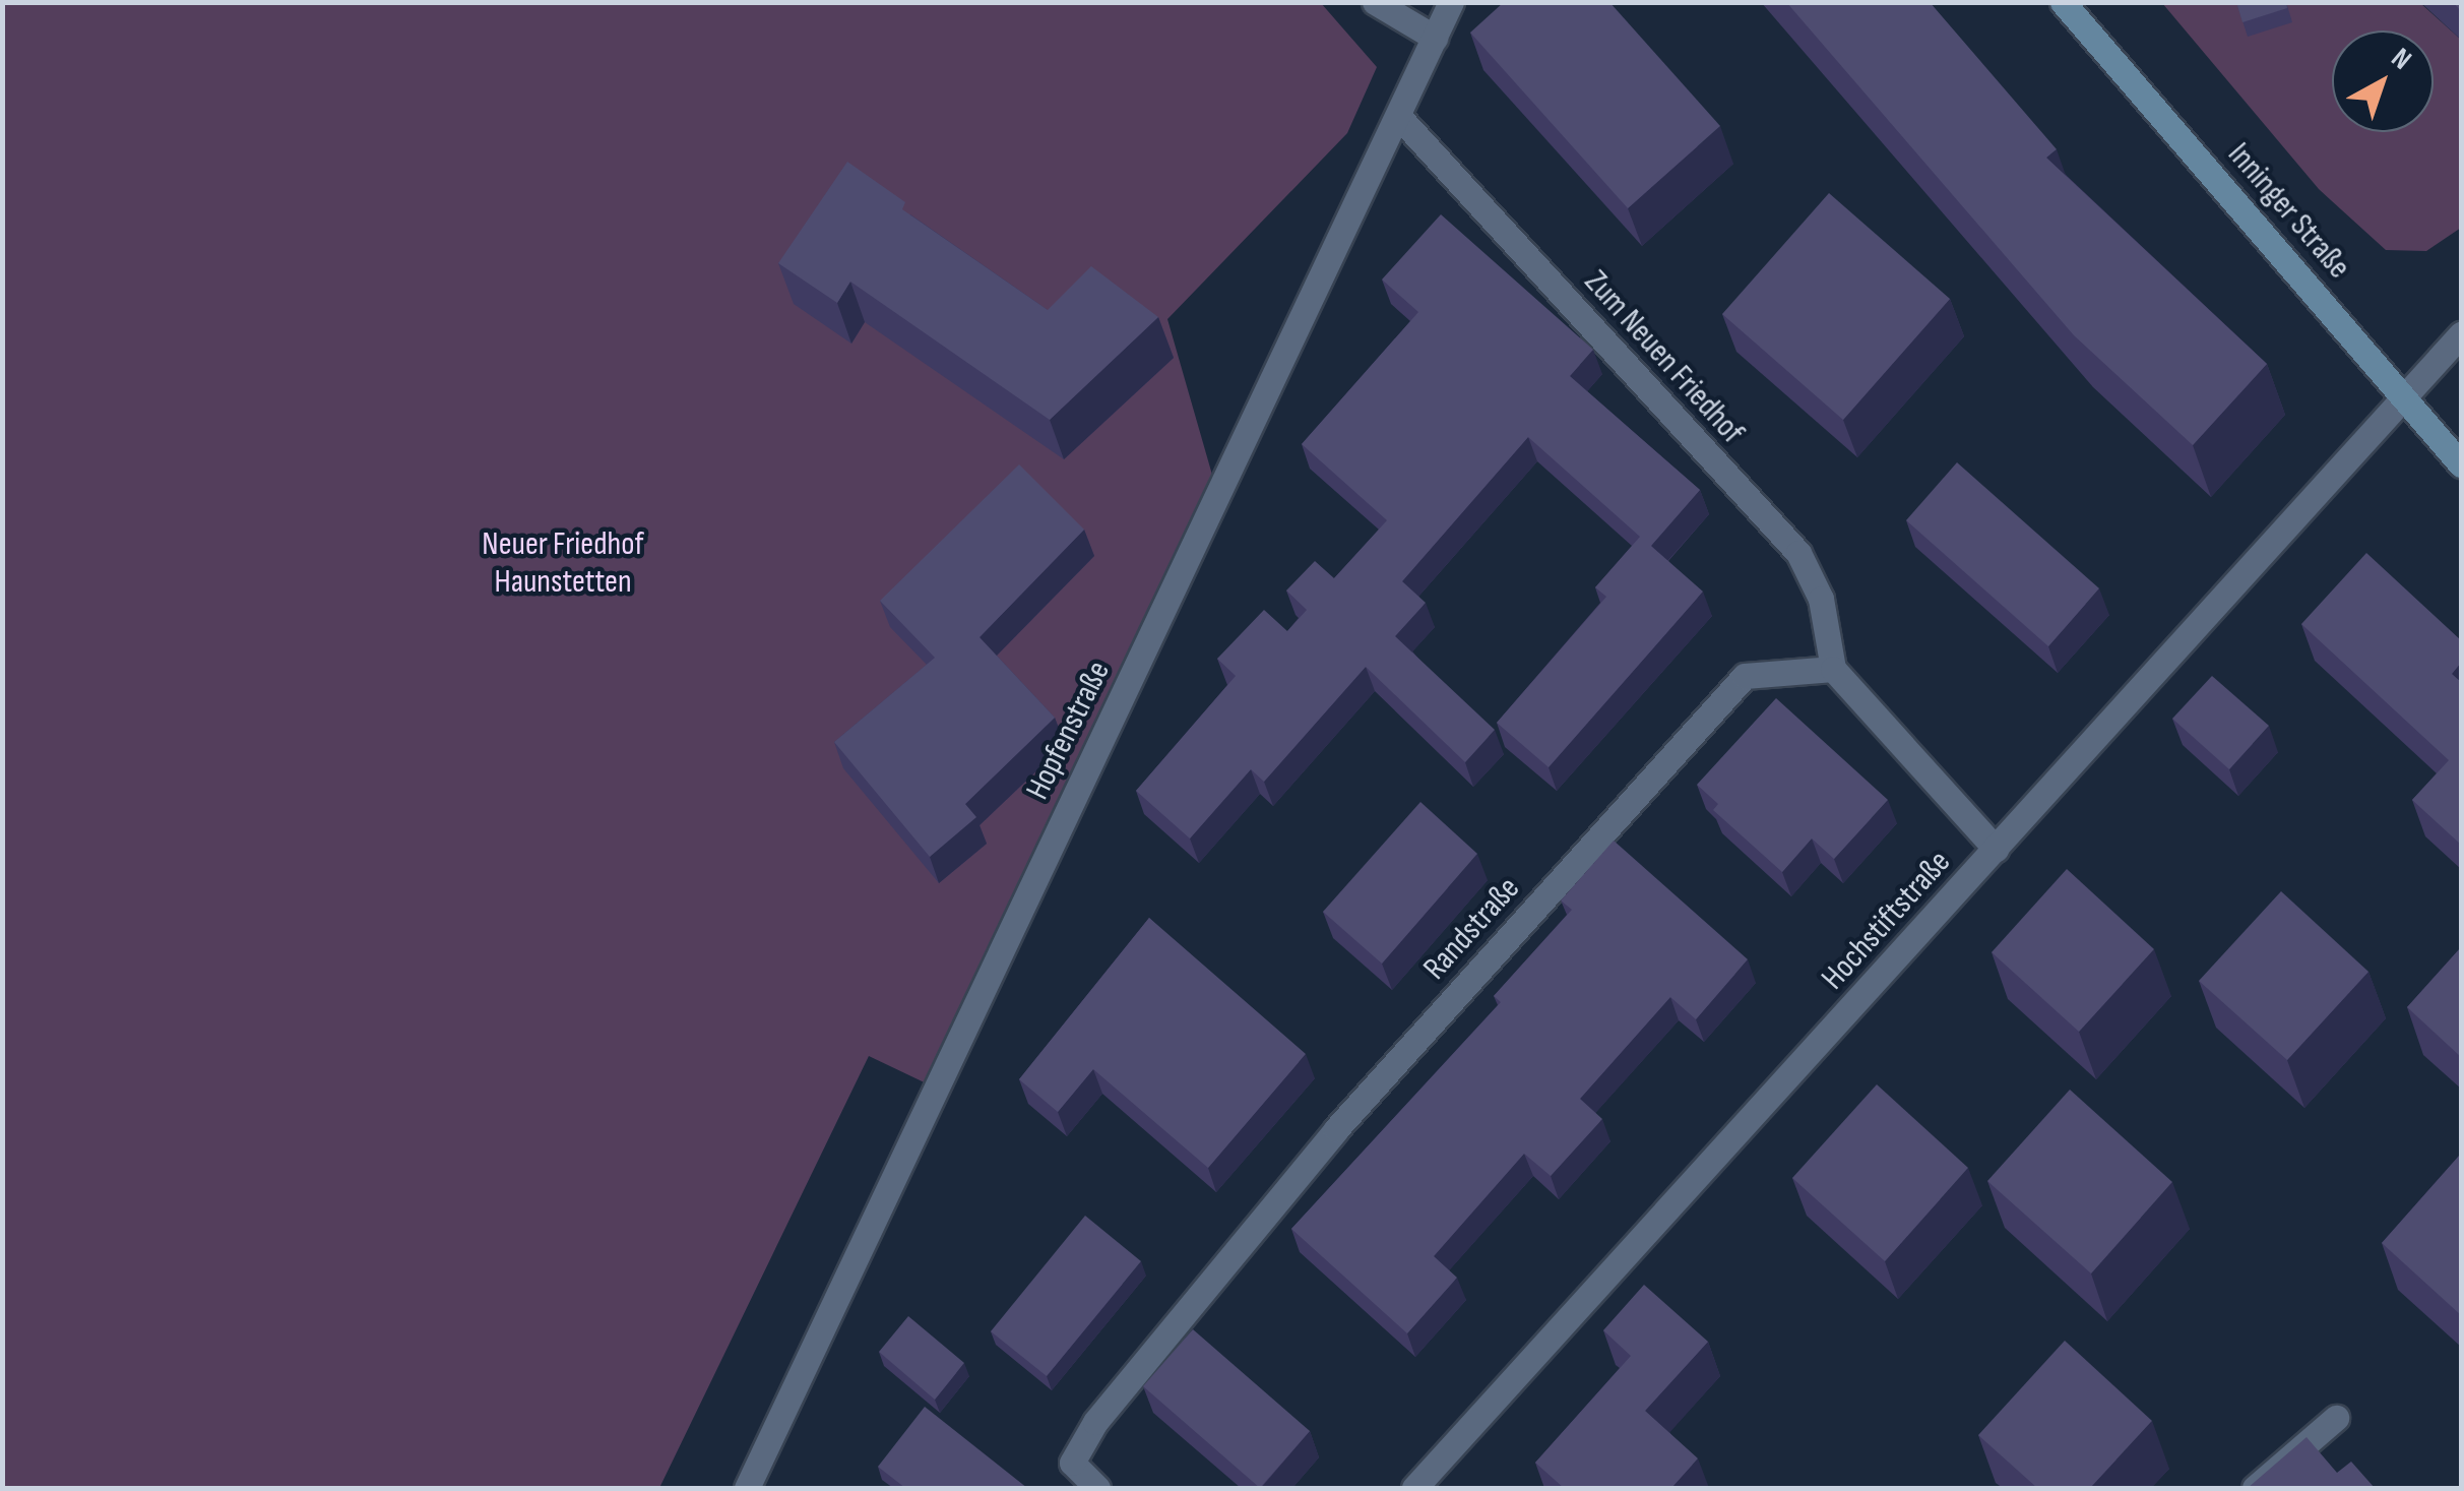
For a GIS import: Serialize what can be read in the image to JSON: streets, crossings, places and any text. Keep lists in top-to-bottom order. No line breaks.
{"streets":{"main road":["Inninger Straße"],"street":["Zum Neuen Friedhof","Hopfenstraße","Hochstiftstraße","Randstraße"]},"crossings":[["Inninger Straße","Hochstiftstraße"],["Zum Neuen Friedhof","Hopfenstraße"],["Zum Neuen Friedhof","Randstraße"]],"parks":["Neuer Friedhof Haunstetten"],"north":"top right"}
